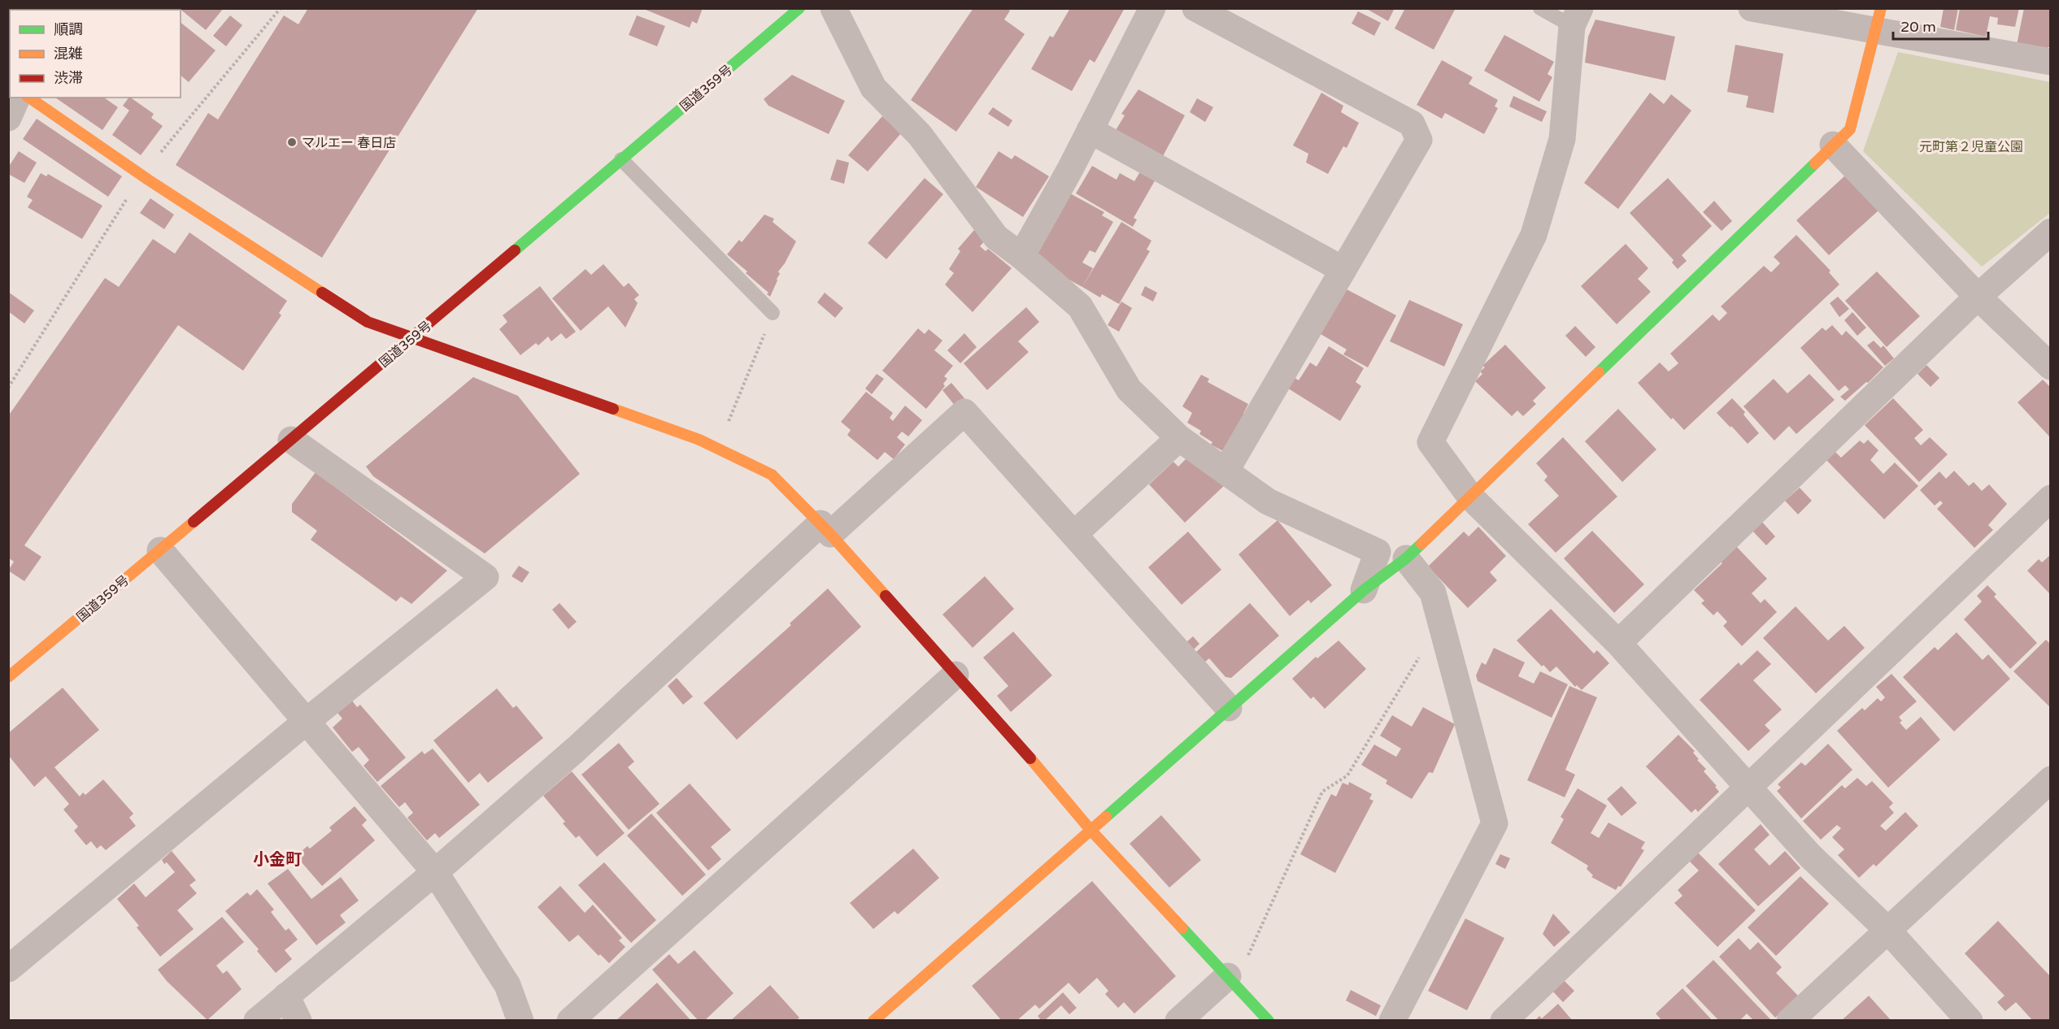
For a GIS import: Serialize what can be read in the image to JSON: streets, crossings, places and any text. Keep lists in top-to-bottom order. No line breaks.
{"streets":{"main road":["国道359号"]},"districts":["小金町"],"parks":["元町第２児童公園"],"places":["マルエー 春日店"],"legend":["順調","混雑","渋滞"],"scale_bar":"20 m"}
